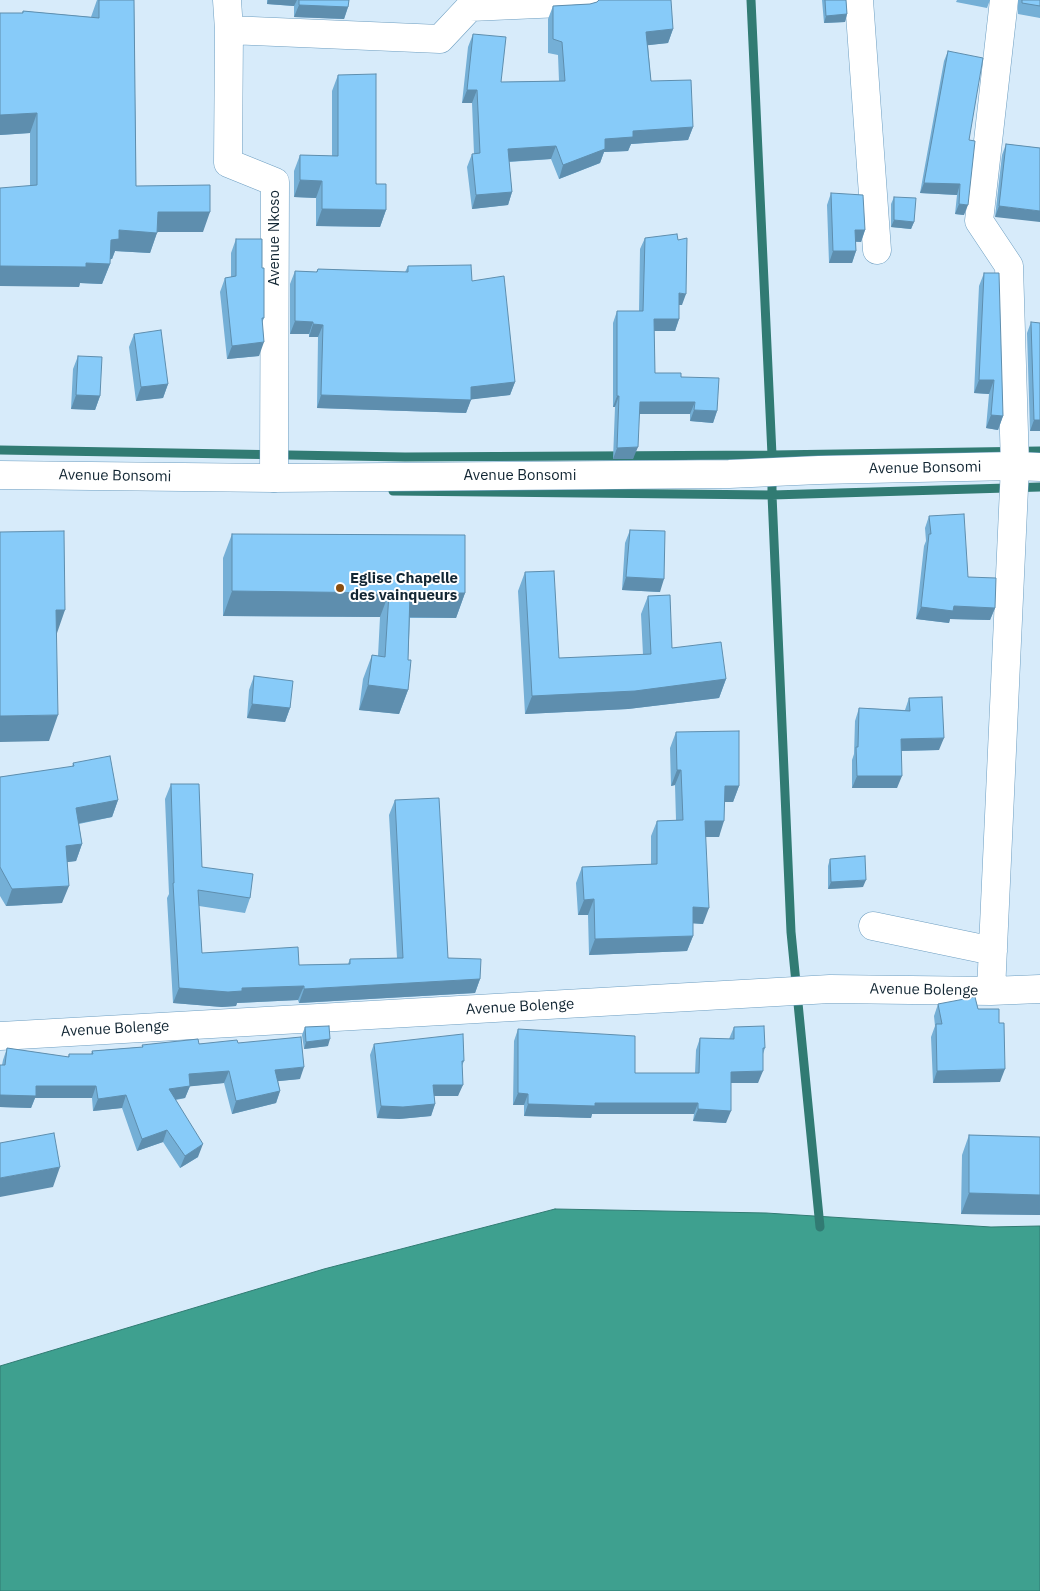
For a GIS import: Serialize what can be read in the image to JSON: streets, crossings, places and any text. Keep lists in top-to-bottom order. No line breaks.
{"streets":{"street":["Avenue Nkoso","Avenue Bonsomi","Avenue Bolenge"]},"crossings":[["Avenue Nkoso","Avenue Bonsomi"]],"places":["Eglise Chapelle des vainqueurs"]}
